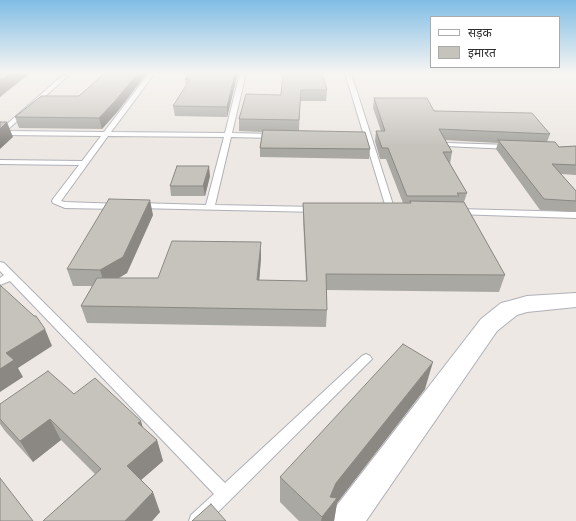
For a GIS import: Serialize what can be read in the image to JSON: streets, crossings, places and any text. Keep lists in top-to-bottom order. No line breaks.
{"legend":["सड़क","इमारत"]}
